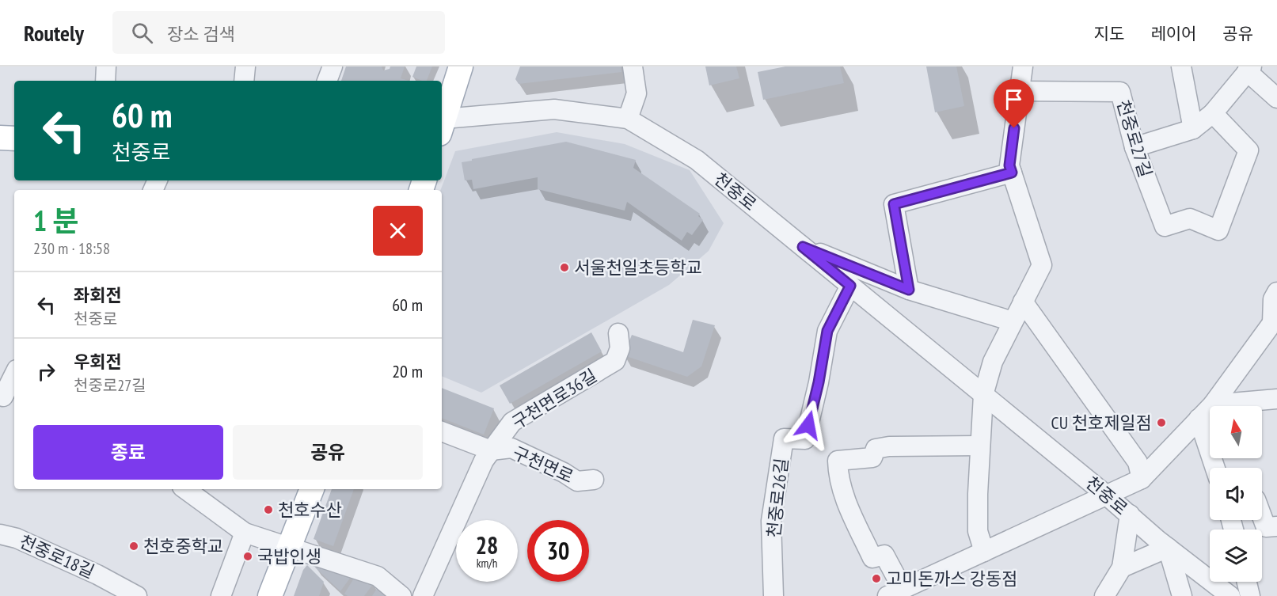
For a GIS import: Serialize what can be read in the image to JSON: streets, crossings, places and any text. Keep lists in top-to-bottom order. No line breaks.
{"streets":{"street":["천중로27길","천중로","구천면로36길","구천면로","천중로26길","천중로18길"]},"crossings":[["천중로","천중로26길"],["구천면로36길","구천면로"]],"places":["서울천일초등학교","CU 천호제일점","천호수산","천호중학교","국밥인생","고미돈까스 강동점"],"north":"top","page":{"header":"Routely","search":"장소 검색","nav":["지도","레이어","공유"],"turn":["60 m","천중로"],"heading":["1 분","230 m · 18:58"],"list":[{"name":"좌회전","note":"천중로","value":"60 m"},{"name":"우회전","note":"천중로27길","value":"20 m"}],"buttons":["종료","공유"],"speed":"28 km/h","limit":"30"}}
